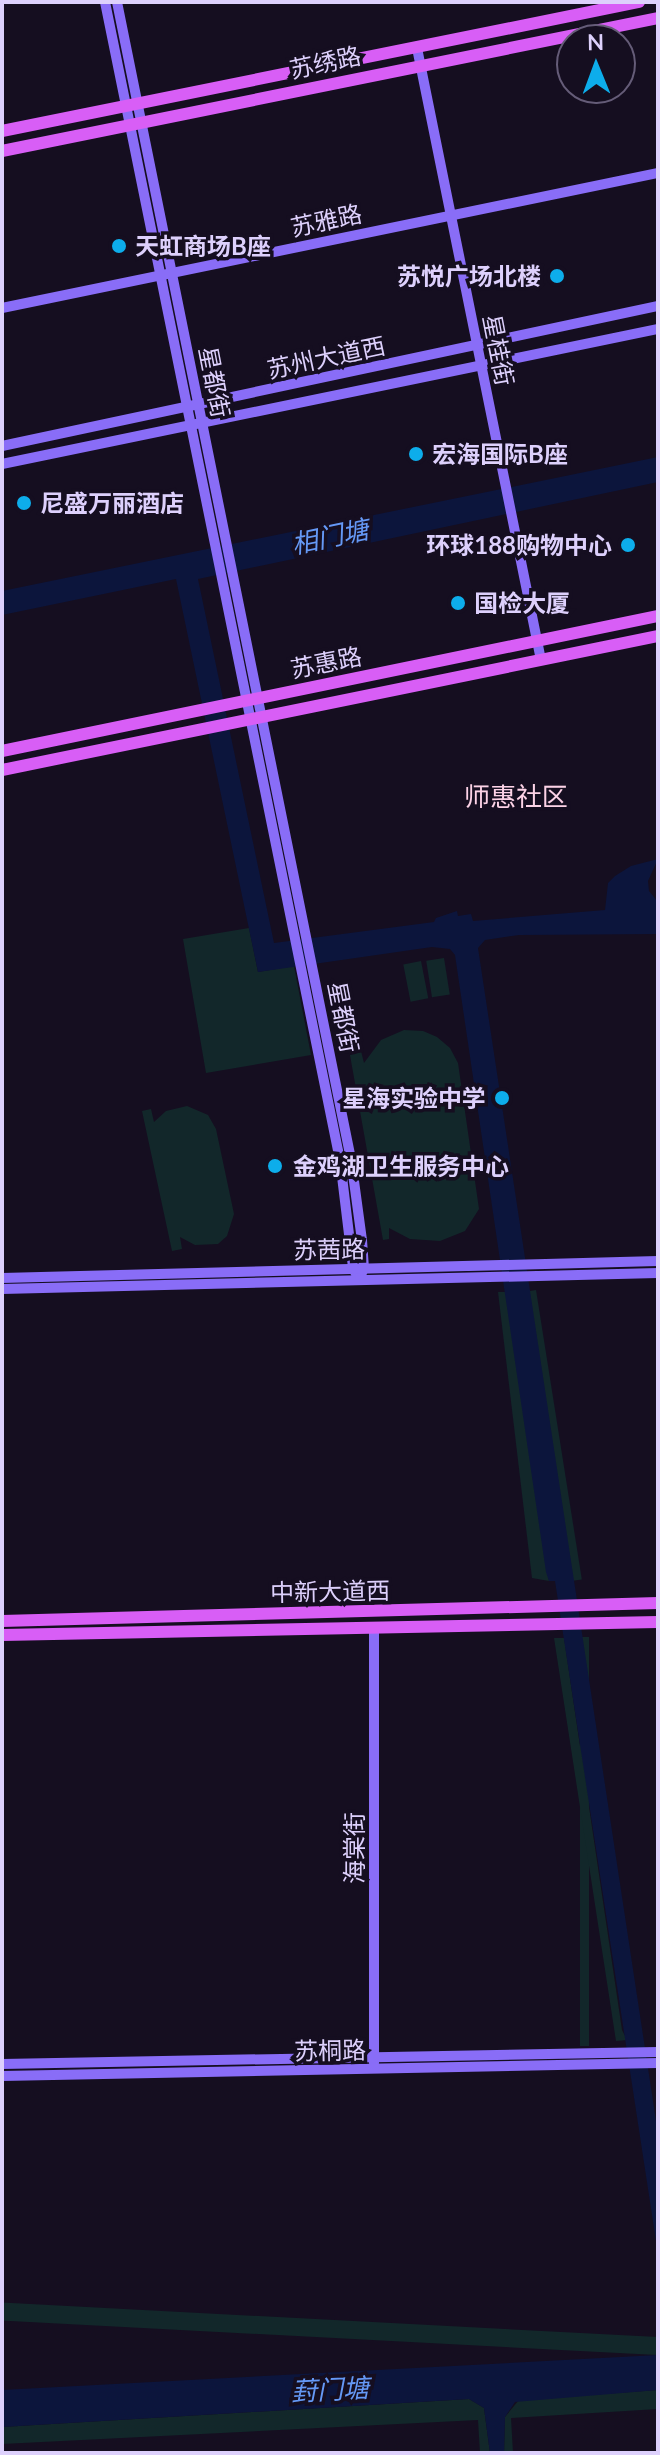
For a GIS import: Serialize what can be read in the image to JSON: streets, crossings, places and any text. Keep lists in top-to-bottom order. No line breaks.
{"streets":{"main road":["苏绣路","苏雅路","星桂街","苏州大道西","星都街","苏惠路","苏茜路","中新大道西","海棠街","苏桐路"]},"crossings":[["苏绣路","星桂街"],["苏绣路","星都街"],["苏雅路","星桂街"],["苏雅路","星都街"],["星桂街","苏州大道西"],["星桂街","苏惠路"],["苏州大道西","星都街"],["星都街","苏惠路"],["星都街","苏茜路"],["中新大道西","海棠街"],["海棠街","苏桐路"]],"districts":["师惠社区"],"water":["相门塘","葑门塘"],"places":["天虹商场B座","苏悦广场北楼","宏海国际B座","尼盛万丽酒店","环球188购物中心","国检大厦","星海实验中学","金鸡湖卫生服务中心"],"north":"top"}
